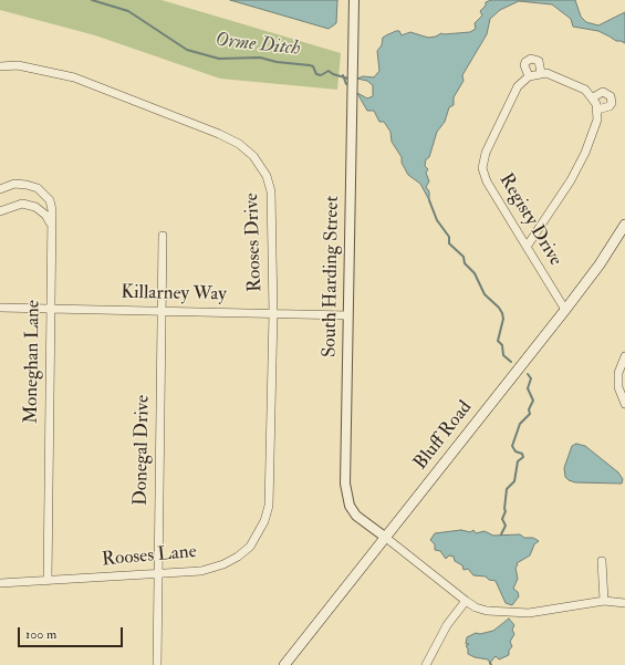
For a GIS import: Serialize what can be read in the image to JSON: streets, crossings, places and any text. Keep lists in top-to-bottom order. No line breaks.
{"streets":{"main road":["Bluff Road"],"street":["Registy Drive","Rooses Drive","South Harding Street","Killarney Way","Moneghan Lane","Donegal Drive","Rooses Lane"]},"crossings":[["Registy Drive","Bluff Road"],["Rooses Drive","Killarney Way"],["Rooses Drive","Rooses Lane"],["South Harding Street","Killarney Way"],["South Harding Street","Bluff Road"],["Killarney Way","Moneghan Lane"],["Killarney Way","Donegal Drive"],["Moneghan Lane","Rooses Lane"],["Donegal Drive","Rooses Lane"]],"water":["Orme Ditch"],"scale_bar":"100 m"}
